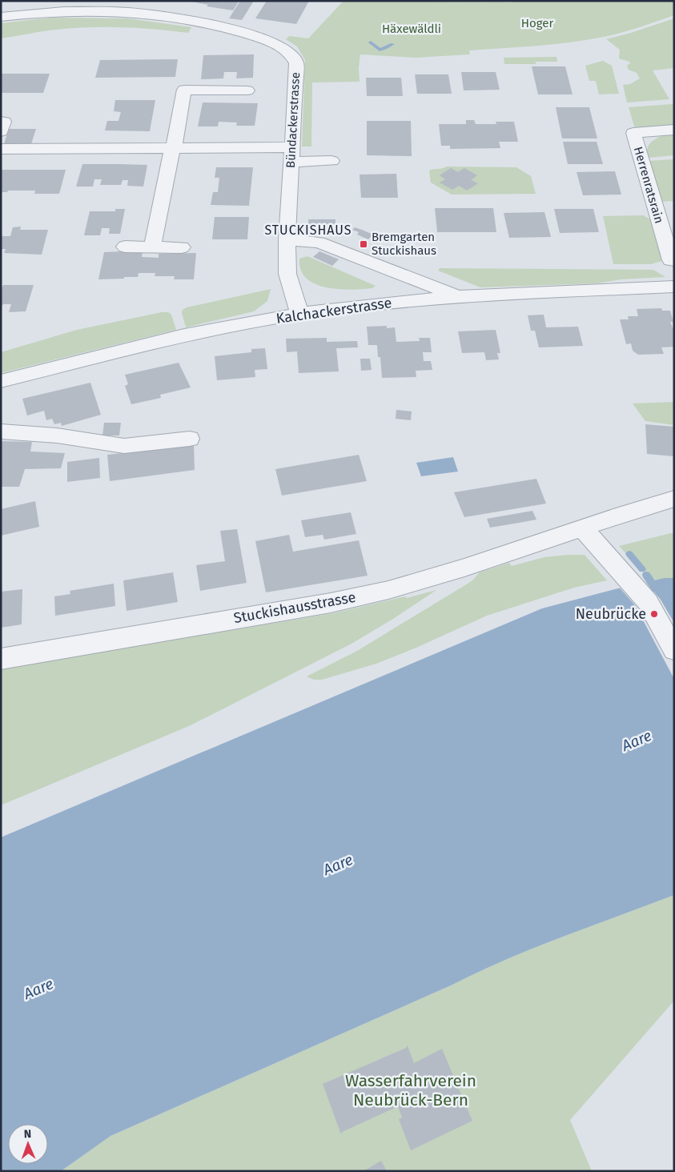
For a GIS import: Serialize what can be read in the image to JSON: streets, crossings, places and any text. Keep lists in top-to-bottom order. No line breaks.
{"streets":{"street":["Bündackerstrasse","Herrenratsrain","Kalchackerstrasse","Stuckishausstrasse"]},"crossings":[["Bündackerstrasse","Kalchackerstrasse"]],"districts":["STUCKISHAUS"],"water":["Aare"],"parks":["Hoger","Häxewäldli","Wasserfahrverein Neubrück-Bern"],"places":{"transit":["Bremgarten Stuckishaus"],"other":["Neubrücke"]},"north":"top"}
